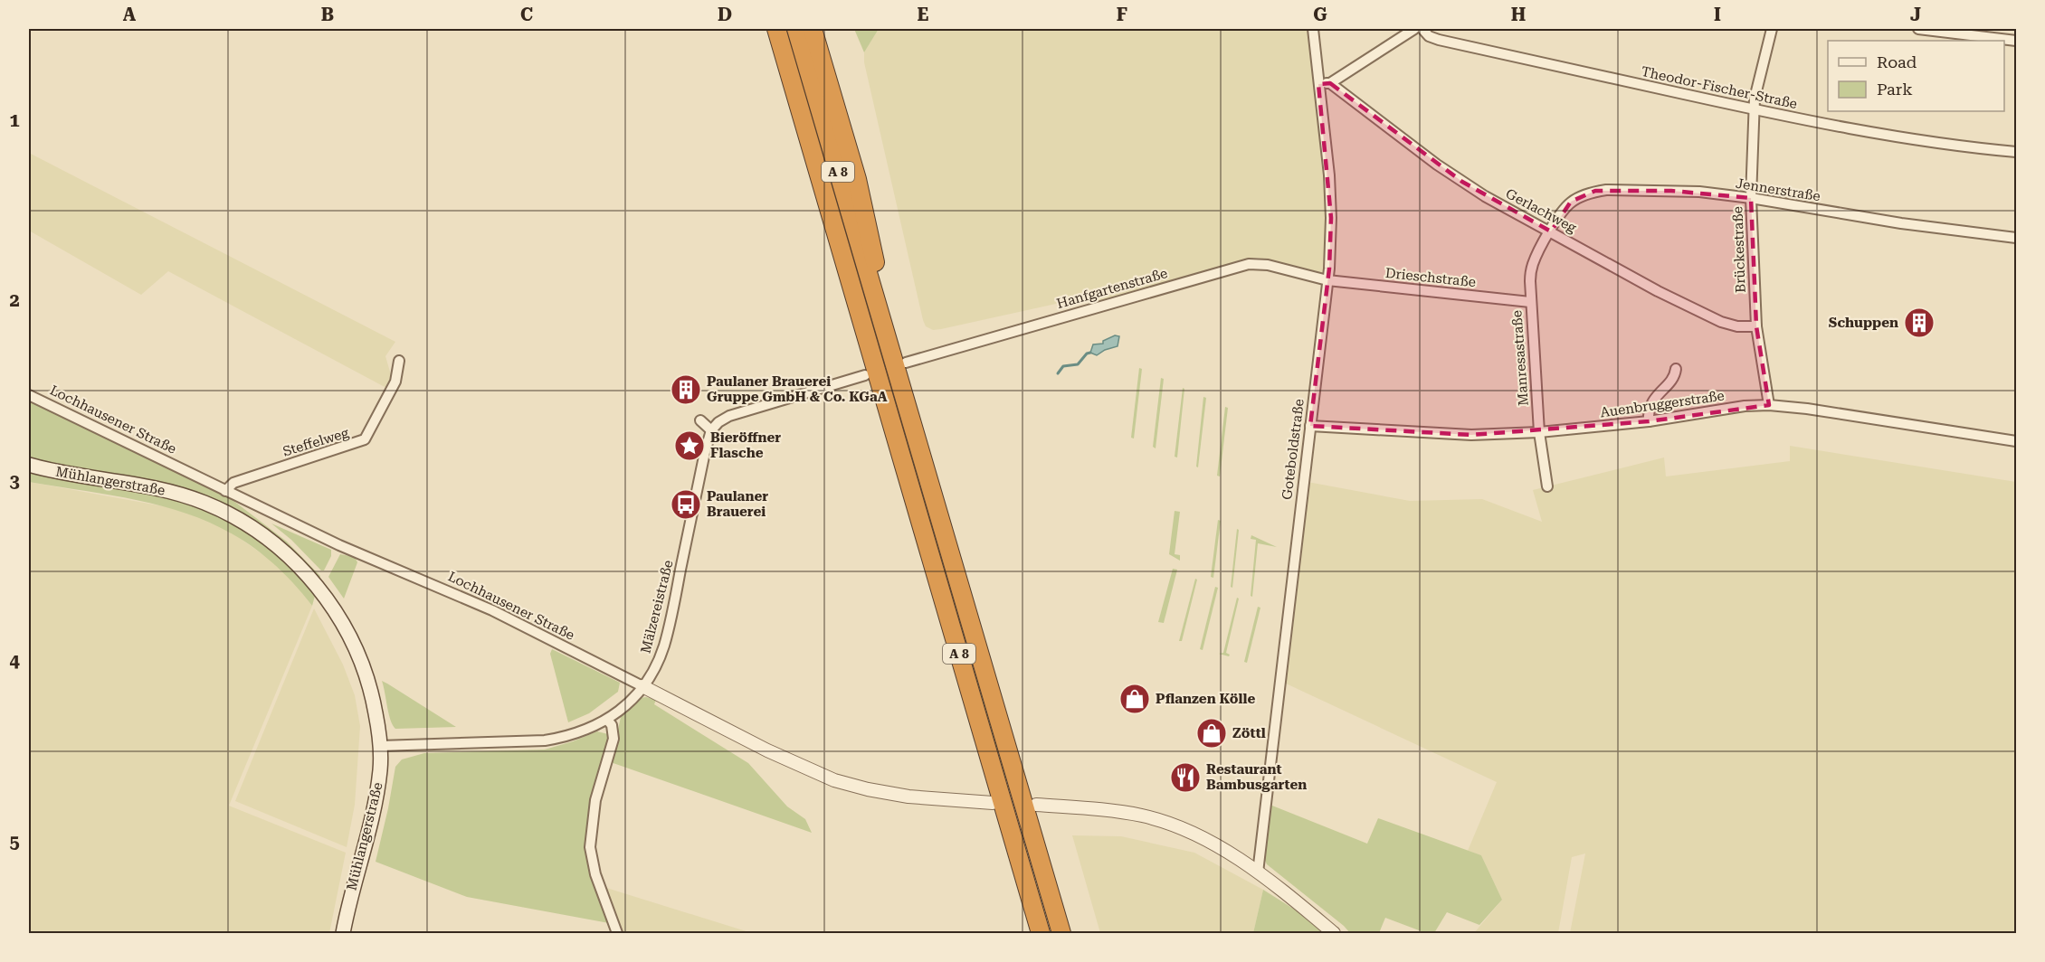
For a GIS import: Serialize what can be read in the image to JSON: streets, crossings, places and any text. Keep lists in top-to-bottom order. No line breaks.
{"streets":{"highway":["A 8"],"main road":["Mühlangerstraße"],"street":["Theodor-Fischer-Straße","Jennerstraße","Gerlachweg","Brückestraße","Drieschstraße","Hanfgartenstraße","Manresastraße","Auenbruggerstraße","Lochhausener Straße","Steffelweg","Goteboldstraße","Mälzereistraße"]},"crossings":[["Theodor-Fischer-Straße","Brückestraße"],["Jennerstraße","Gerlachweg"],["Jennerstraße","Brückestraße"],["Jennerstraße","Manresastraße"],["Gerlachweg","Brückestraße"],["Gerlachweg","Manresastraße"],["Brückestraße","Auenbruggerstraße"],["Drieschstraße","Hanfgartenstraße"],["Drieschstraße","Manresastraße"],["Drieschstraße","Goteboldstraße"],["Hanfgartenstraße","Goteboldstraße"],["Manresastraße","Auenbruggerstraße"],["Auenbruggerstraße","Goteboldstraße"],["Lochhausener Straße","Steffelweg"],["Lochhausener Straße","Mälzereistraße"],["Mühlangerstraße","Mälzereistraße"]],"places":{"building":["Schuppen","Paulaner Brauerei Gruppe GmbH & Co. KGaA"],"place":["Bieröffner Flasche"],"bus stop":["Paulaner Brauerei"],"shop":["Pflanzen Kölle","Zöttl"],"restaurant":["Restaurant Bambusgarten"]},"legend":["Road","Park"],"grid":{"columns":["A","B","C","D","E","F","G","H","I","J"],"rows":["1","2","3","4","5"]}}
